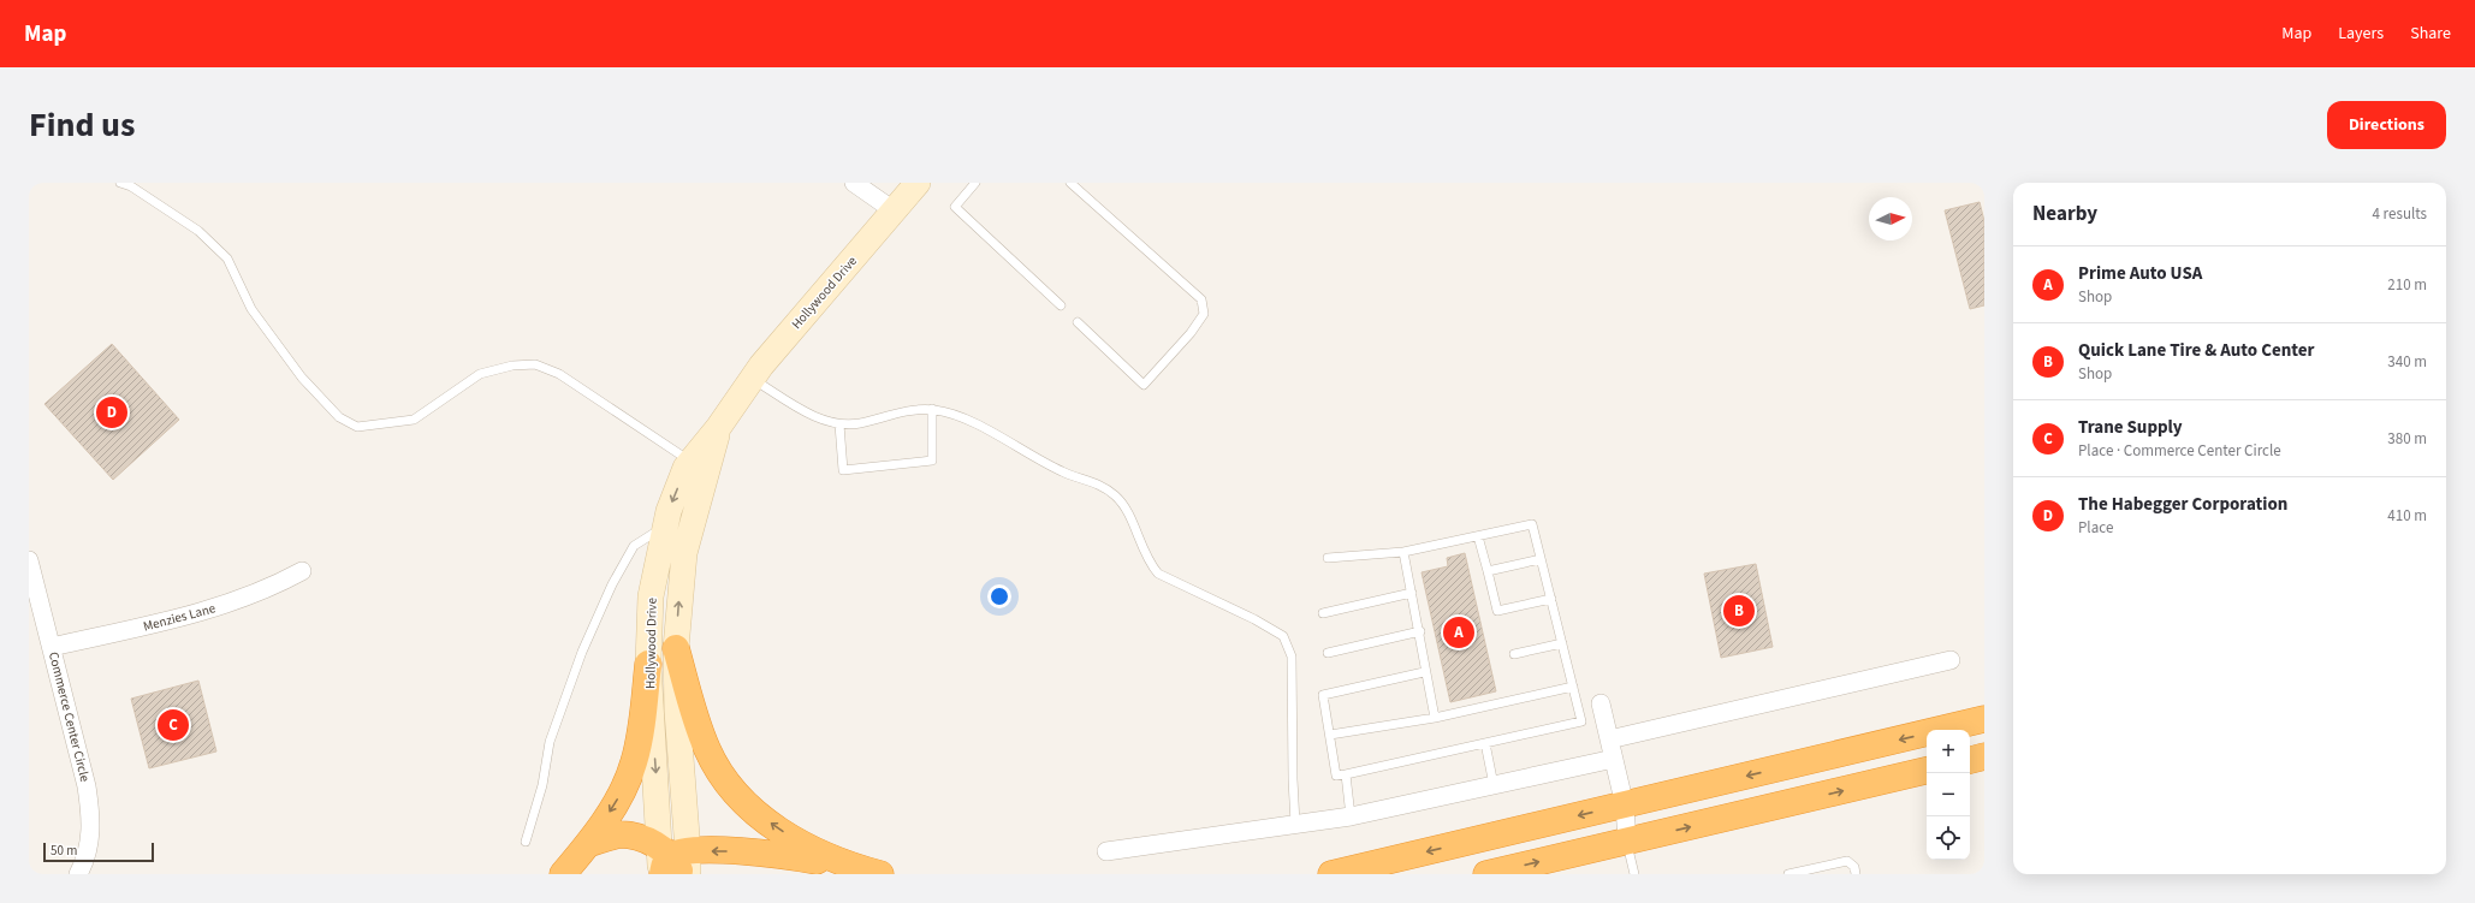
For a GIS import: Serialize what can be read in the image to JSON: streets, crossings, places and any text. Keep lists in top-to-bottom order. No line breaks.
{"streets":{"main road":["Hollywood Drive"],"street":["Menzies Lane","Commerce Center Circle"]},"crossings":[["Menzies Lane","Commerce Center Circle"]],"scale_bar":"50 m","north":"right","page":{"header":"Map","nav":["Map","Layers","Share"],"title":"Find us","buttons":"Directions","heading":["Nearby","4 results"],"list":[{"mark":"A","name":"Prime Auto USA","note":"Shop","value":"210 m"},{"mark":"B","name":"Quick Lane Tire & Auto Center","note":"Shop","value":"340 m"},{"mark":"C","name":"Trane Supply","note":"Place · Commerce Center Circle","value":"380 m"},{"mark":"D","name":"The Habegger Corporation","note":"Place","value":"410 m"}],"pins":["D","B","A","C"],"map_buttons":["+","−"],"scale":"50 m"}}
